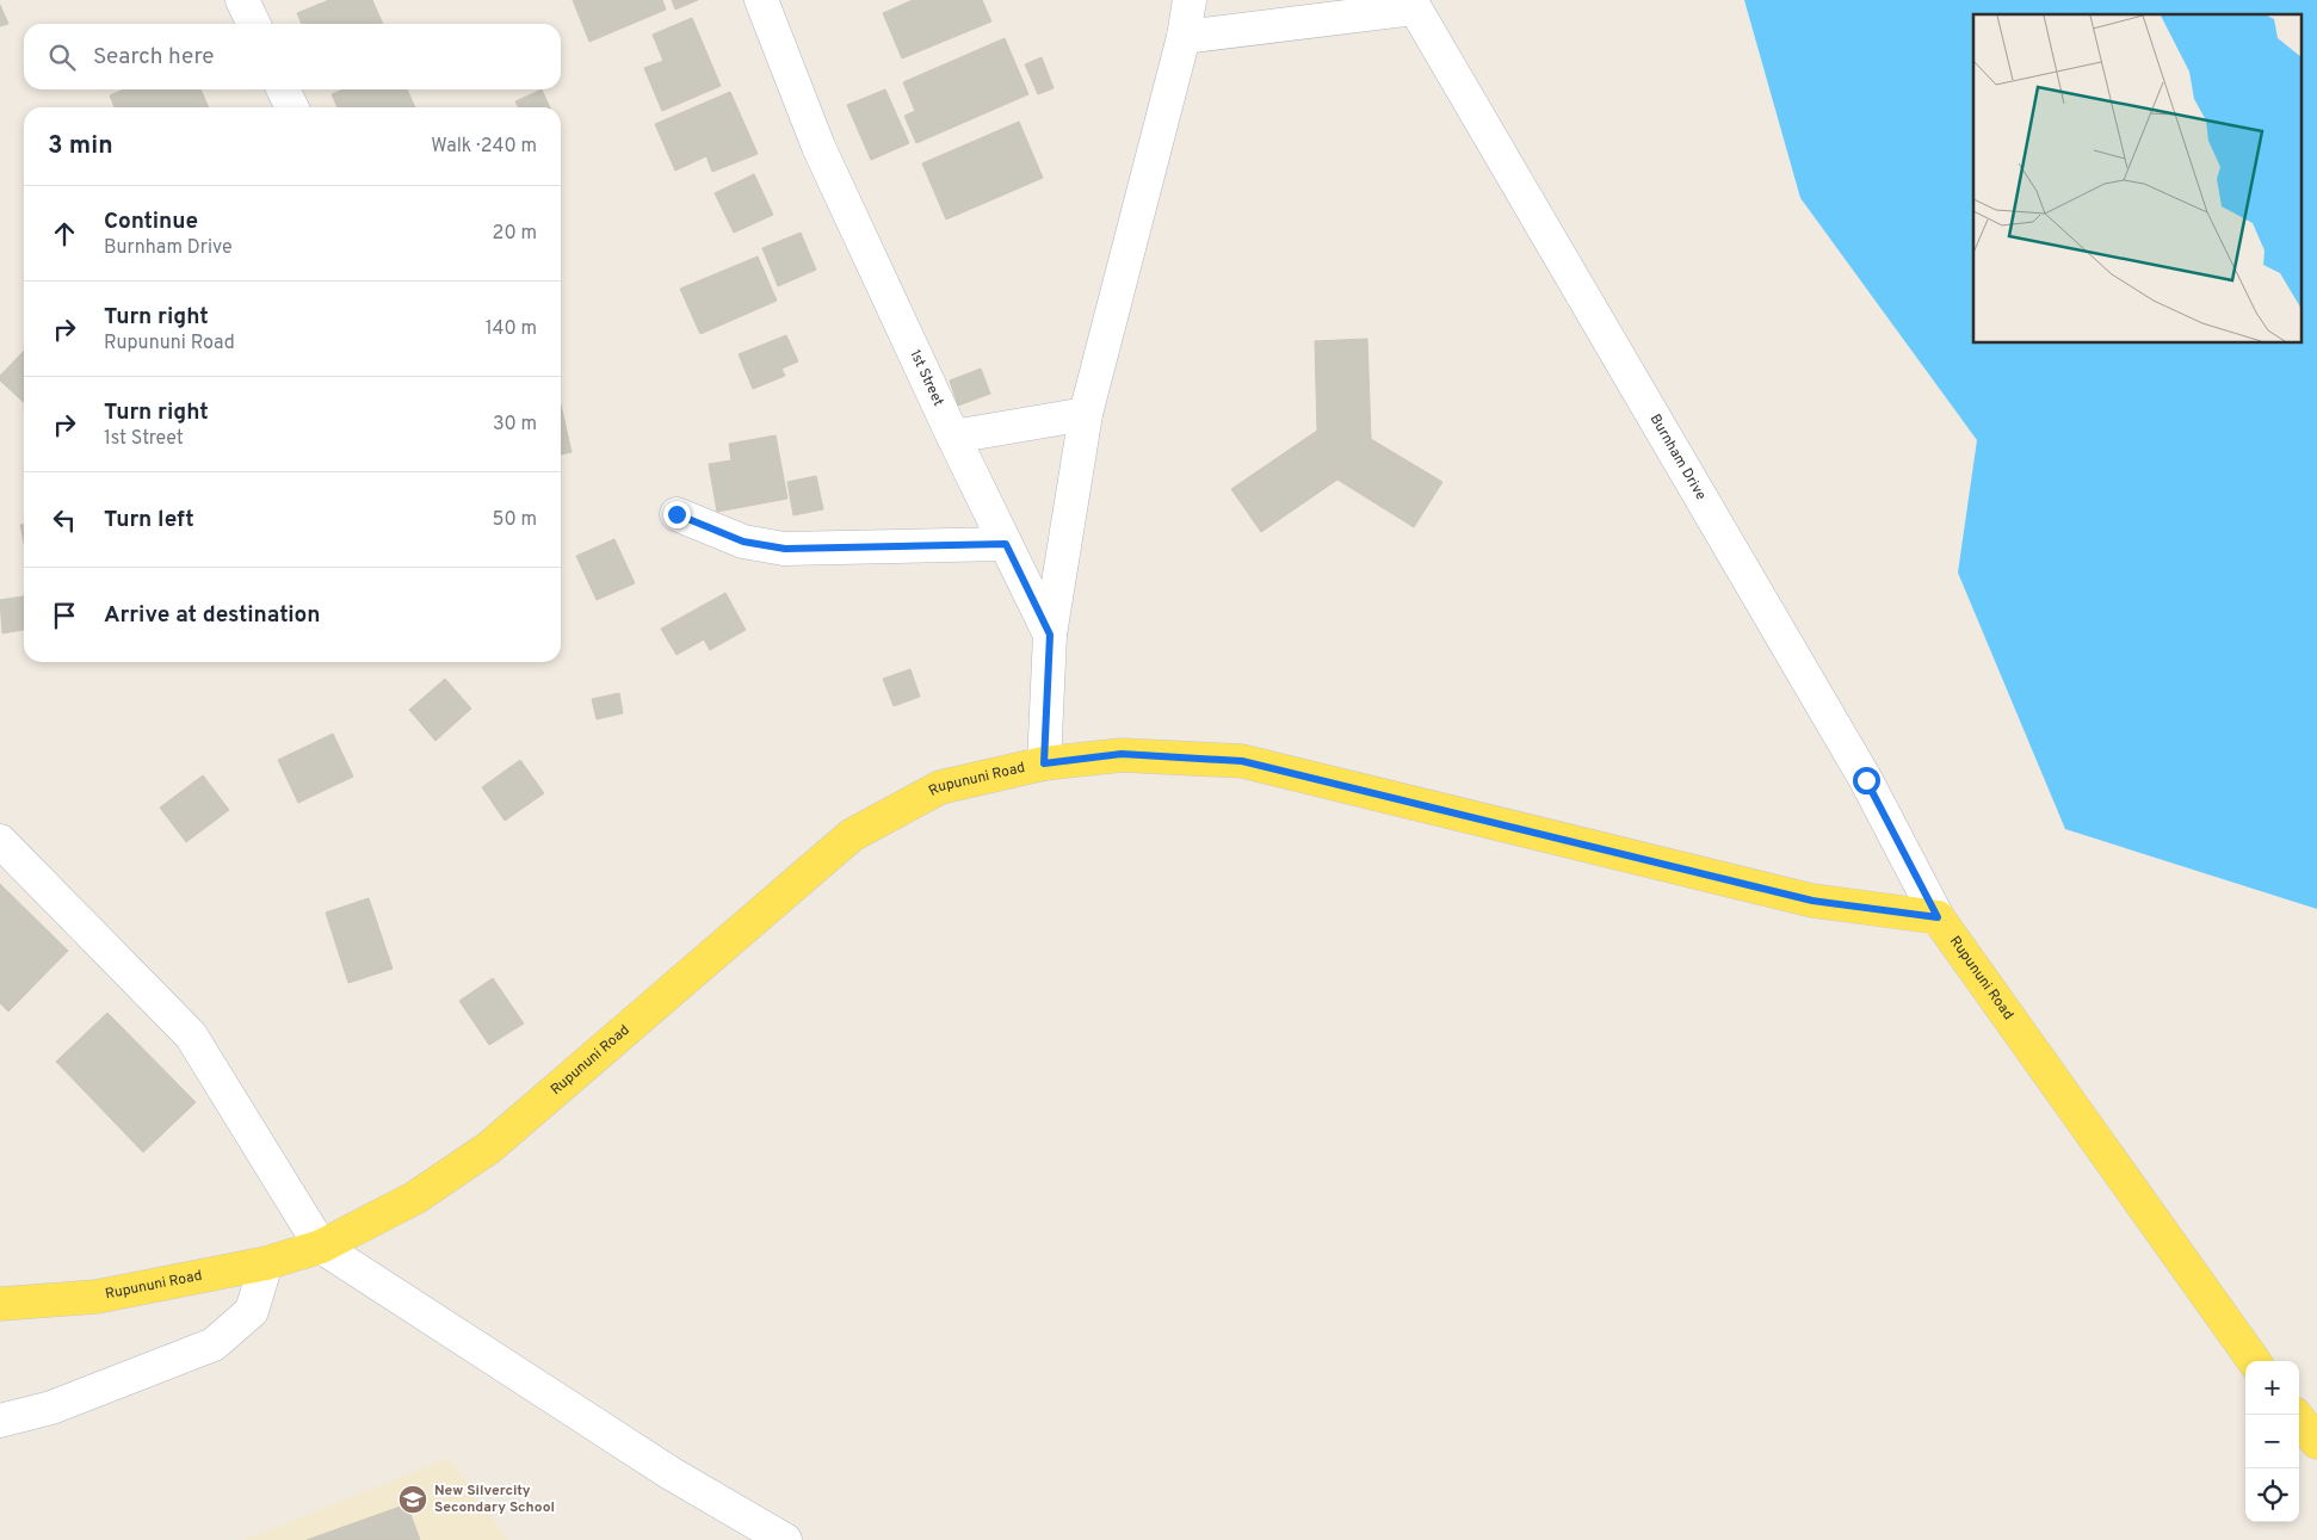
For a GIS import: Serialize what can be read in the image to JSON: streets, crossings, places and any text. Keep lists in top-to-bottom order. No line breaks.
{"streets":{"main road":["Rupununi Road"],"street":["1st Street","Burnham Drive"]},"crossings":[["1st Street","Rupununi Road"],["Burnham Drive","Rupununi Road"]],"places":{"school or university":["New Silvercity Secondary School"]},"page":{"search":"Search here","heading":["3 min","Walk · 240 m"],"list":[["Continue","Burnham Drive","20 m"],["Turn right","Rupununi Road","140 m"],["Turn right","1st Street","30 m"],["Turn left","50 m"],"Arrive at destination"],"map_buttons":["+","−"]}}
